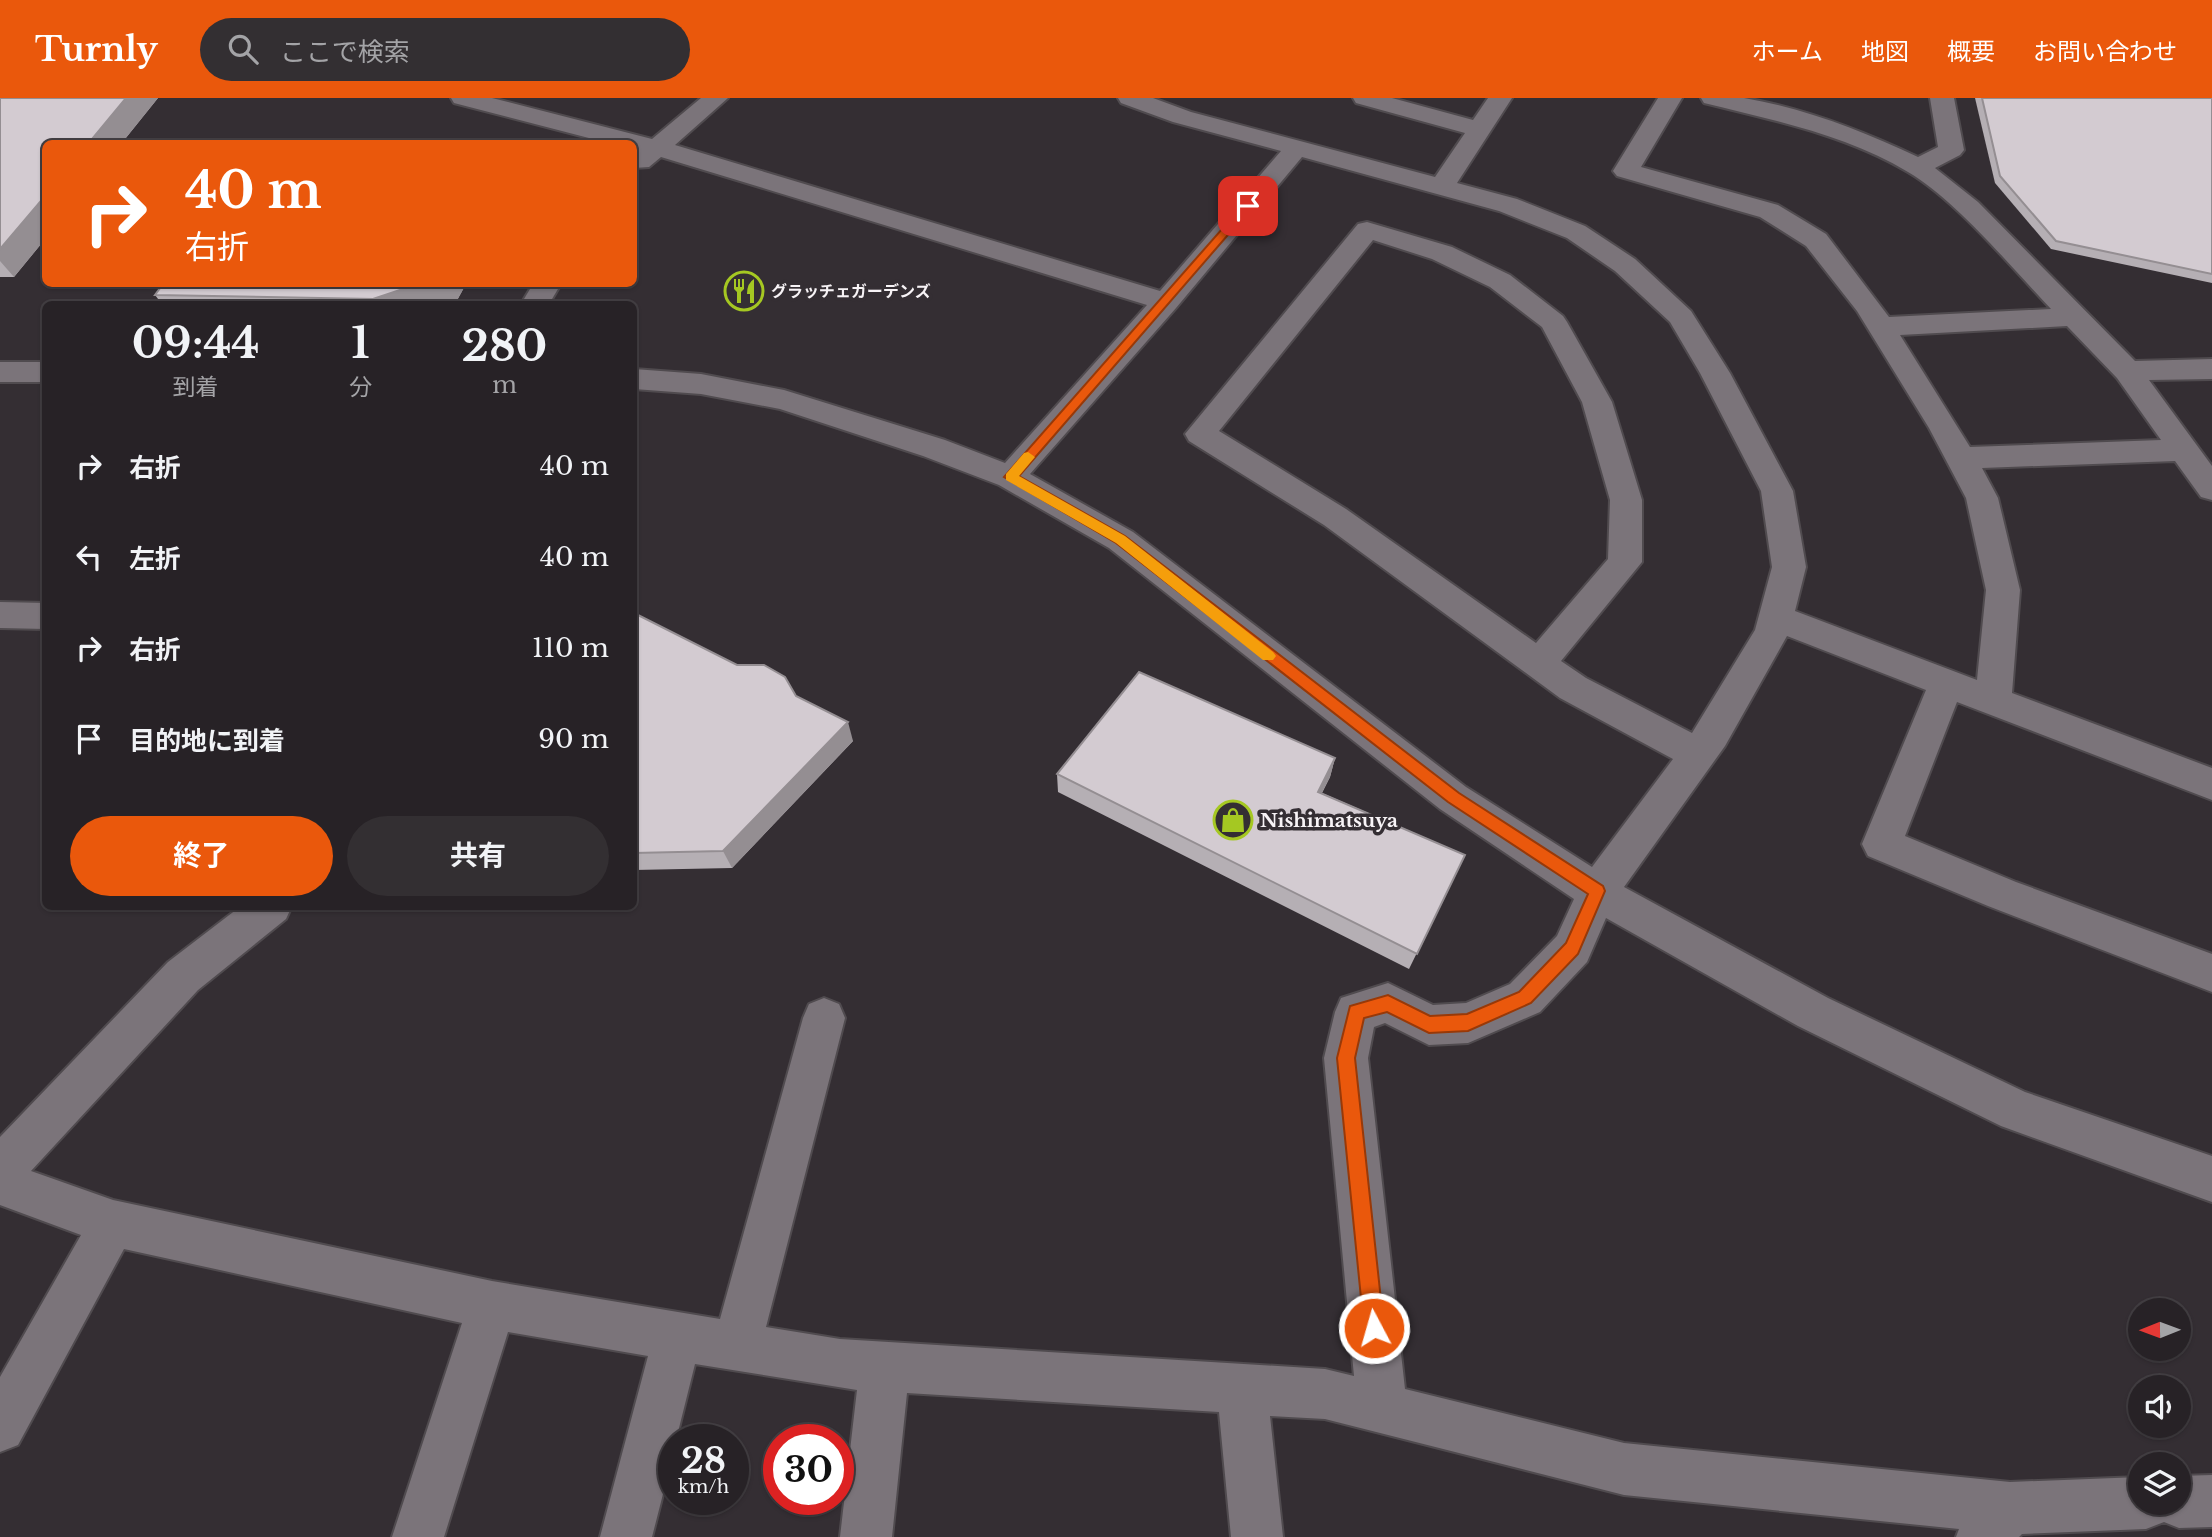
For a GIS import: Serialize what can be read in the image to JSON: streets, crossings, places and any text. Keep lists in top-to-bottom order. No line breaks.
{"places":{"restaurant":["グラッチェガーデンズ"],"shop":["Nishimatsuya"]},"north":"left","page":{"header":"Turnly","search":"ここで検索","nav":["ホーム","地図","概要","お問い合わせ"],"turn":["40 m","右折"],"eta":["09:44","到着","1","分","280","m"],"list":[{"name":"右折","value":"40 m"},{"name":"左折","value":"40 m"},{"name":"右折","value":"110 m"},{"name":"目的地に到着","value":"90 m"}],"buttons":["終了","共有"],"speed":"28 km/h","limit":"30"}}
